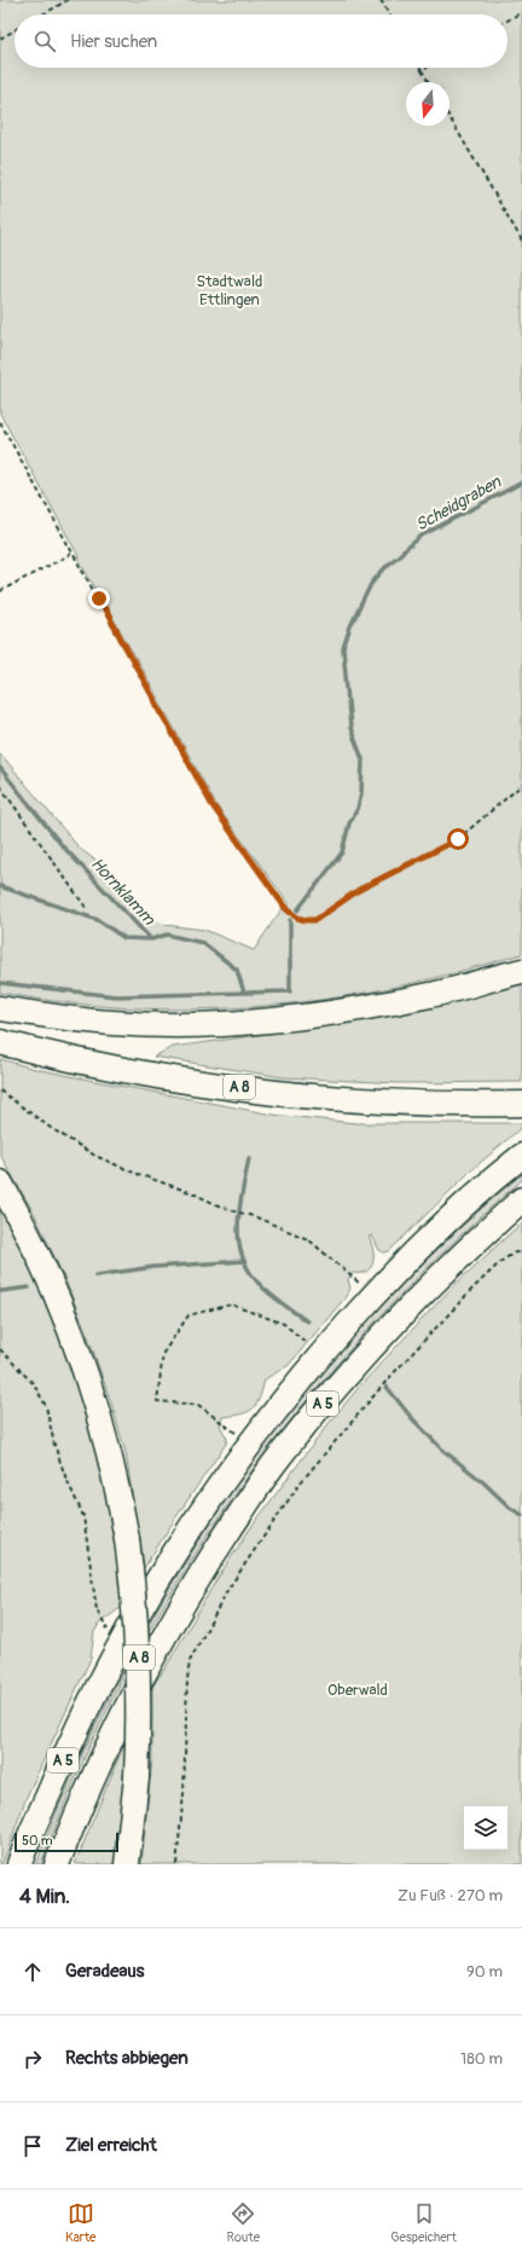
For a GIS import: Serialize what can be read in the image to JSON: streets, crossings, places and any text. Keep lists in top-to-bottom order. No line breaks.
{"streets":{"highway":["A 8","A 5"]},"water":["Scheidgraben","Hornklamm"],"parks":["Stadtwald Ettlingen","Oberwald"],"scale_bar":"50 m","north":"bottom","page":{"search":"Hier suchen","scale":"50 m","heading":["4 Min.","Zu Fuß · 270 m"],"list":[["Geradeaus","90 m"],["Rechts abbiegen","180 m"],"Ziel erreicht"],"nav":["Karte","Route","Gespeichert"]}}
